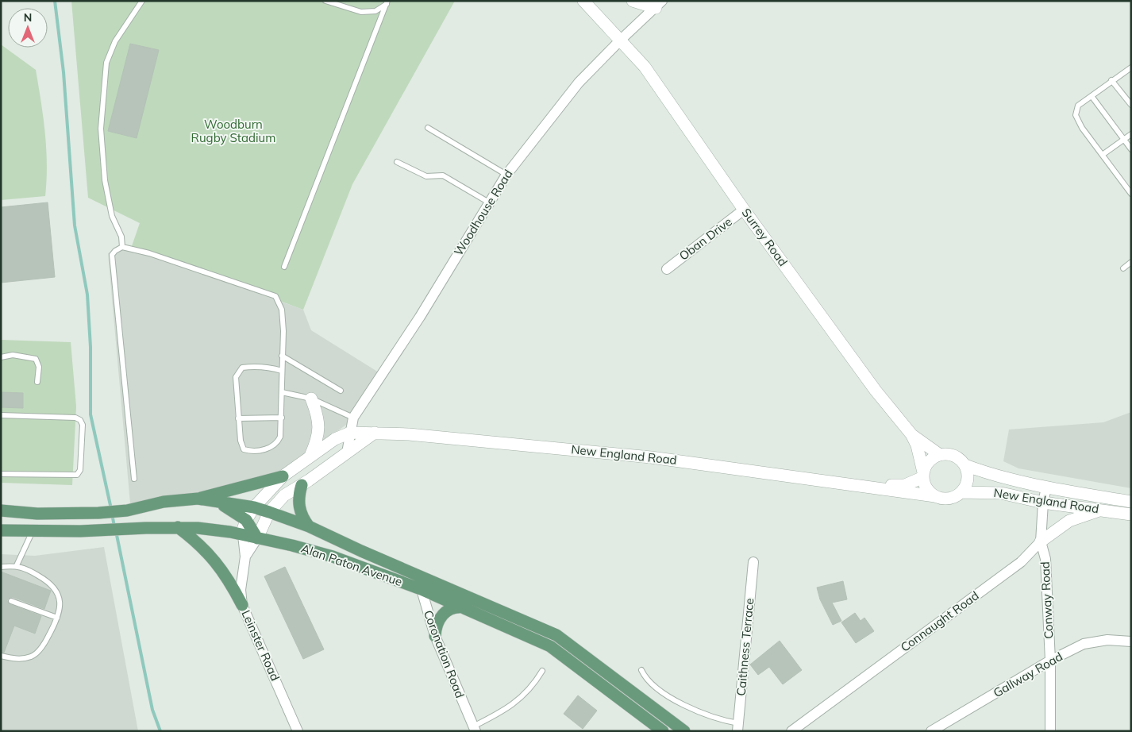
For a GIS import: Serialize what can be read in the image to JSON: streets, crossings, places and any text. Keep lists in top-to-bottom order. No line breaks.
{"streets":{"main road":["Alan Paton Avenue"],"street":["Woodhouse Road","Surrey Road","Oban Drive","New England Road","Conway Road","Connaught Road","Leinster Road","Caithness Terrace","Coronation Road","Gallway Road"]},"crossings":[["Woodhouse Road","Surrey Road"],["Woodhouse Road","New England Road"],["Surrey Road","Oban Drive"],["Surrey Road","New England Road"],["New England Road","Alan Paton Avenue"],["Alan Paton Avenue","Leinster Road"],["Alan Paton Avenue","Coronation Road"],["Conway Road","Connaught Road"],["Conway Road","Gallway Road"]],"parks":["Woodburn Rugby Stadium"],"north":"top"}
